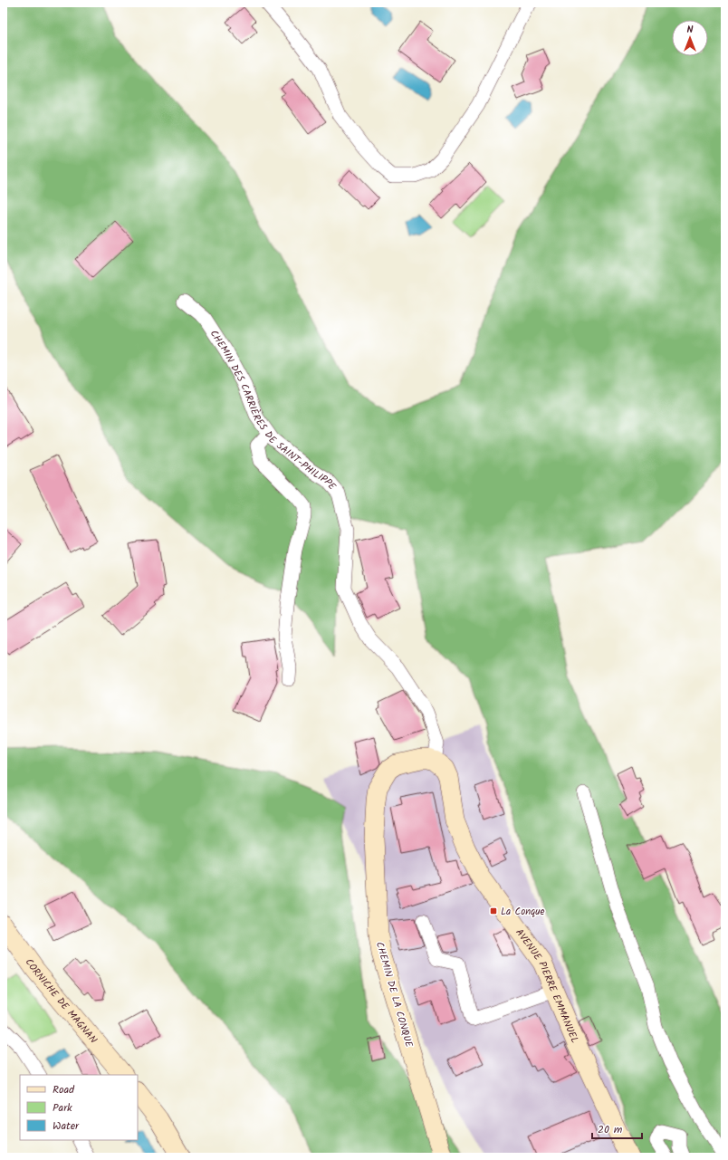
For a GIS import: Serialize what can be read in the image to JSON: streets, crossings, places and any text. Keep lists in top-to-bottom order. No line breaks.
{"streets":{"street":["CHEMIN DES CARRIÈRES DE SAINT-PHILIPPE","AVENUE PIERRE EMMANUEL","CHEMIN DE LA CONQUE","CORNICHE DE MAGNAN"]},"crossings":[["CHEMIN DES CARRIÈRES DE SAINT-PHILIPPE","AVENUE PIERRE EMMANUEL"],["CHEMIN DES CARRIÈRES DE SAINT-PHILIPPE","CHEMIN DE LA CONQUE"],["AVENUE PIERRE EMMANUEL","CHEMIN DE LA CONQUE"]],"places":{"transit":["La Conque"]},"legend":["Road","Park","Water"],"scale_bar":"20 m","north":"top"}
